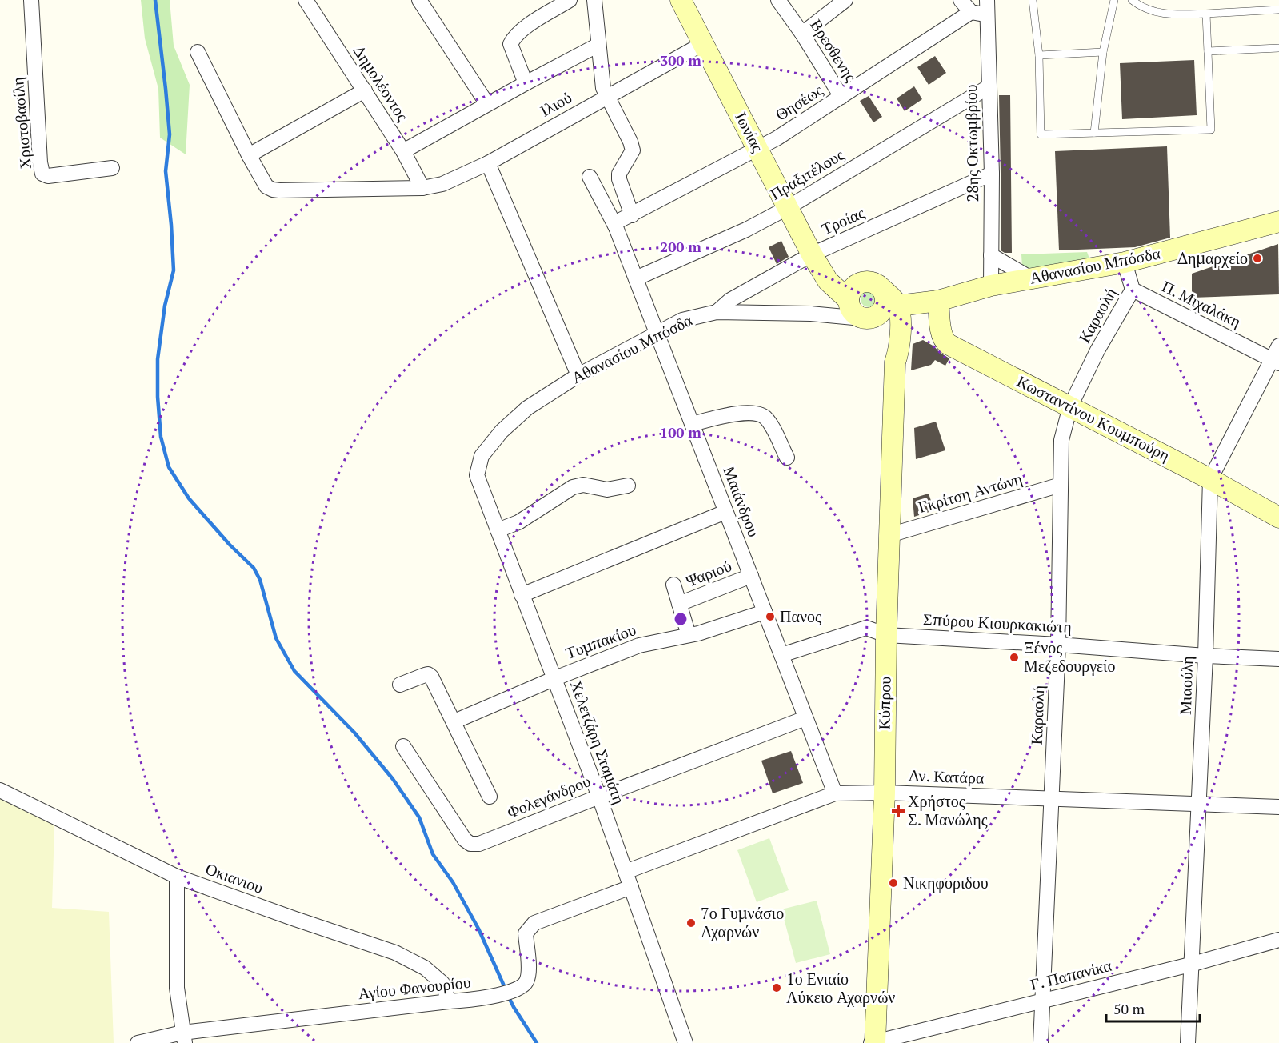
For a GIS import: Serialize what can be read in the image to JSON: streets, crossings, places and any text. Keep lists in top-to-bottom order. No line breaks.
{"streets":{"street":["Βρεσθενης","Δημολέοντος","Θησέως","Ιλιού","Χριστοβασίλη","Ιωνίας","28ης Οκτωμβρίου","Πραξιτέλους","Τροίας","Αθανασίου Μπόσδα","Π. Μιχαλάκη","Καραολή","Κωσταντίνου Κουμπούρη","Γκρίτση Αντώνη","Μαιάνδρου","Ψαριού","Σπύρου Κιουρκακιώτη","Τυμπακίου","Μιαούλη","Κύπρου","Χελετζάρη Σταμάτη","Αν. Κατάρα","Φολεγάνδρου","Οκιανιου","Γ. Παπανίκα","Αγίου Φανουρίου"]},"crossings":[["Βρεσθενης","Θησέως"],["Δημολέοντος","Ιλιού"],["Θησέως","Ιωνίας"],["Θησέως","Μαιάνδρου"],["Ιλιού","Ιωνίας"],["Ιωνίας","Πραξιτέλους"],["Ιωνίας","Τροίας"],["Ιωνίας","Αθανασίου Μπόσδα"],["Ιωνίας","Κύπρου"],["28ης Οκτωμβρίου","Πραξιτέλους"],["28ης Οκτωμβρίου","Τροίας"],["28ης Οκτωμβρίου","Αθανασίου Μπόσδα"],["Πραξιτέλους","Μαιάνδρου"],["Τροίας","Αθανασίου Μπόσδα"],["Αθανασίου Μπόσδα","Κωσταντίνου Κουμπούρη"],["Αθανασίου Μπόσδα","Μαιάνδρου"],["Αθανασίου Μπόσδα","Κύπρου"],["Αθανασίου Μπόσδα","Χελετζάρη Σταμάτη"],["Π. Μιχαλάκη","Καραολή"],["Π. Μιχαλάκη","Μιαούλη"],["Καραολή","Κωσταντίνου Κουμπούρη"],["Καραολή","Γκρίτση Αντώνη"],["Καραολή","Σπύρου Κιουρκακιώτη"],["Καραολή","Αν. Κατάρα"],["Καραολή","Γ. Παπανίκα"],["Κωσταντίνου Κουμπούρη","Μιαούλη"],["Γκρίτση Αντώνη","Κύπρου"],["Μαιάνδρου","Ψαριού"],["Μαιάνδρου","Σπύρου Κιουρκακιώτη"],["Μαιάνδρου","Τυμπακίου"],["Μαιάνδρου","Αν. Κατάρα"],["Μαιάνδρου","Φολεγάνδρου"],["Σπύρου Κιουρκακιώτη","Μιαούλη"],["Σπύρου Κιουρκακιώτη","Κύπρου"],["Τυμπακίου","Χελετζάρη Σταμάτη"],["Μιαούλη","Αν. Κατάρα"],["Μιαούλη","Γ. Παπανίκα"],["Κύπρου","Αν. Κατάρα"],["Κύπρου","Γ. Παπανίκα"],["Χελετζάρη Σταμάτη","Αν. Κατάρα"],["Χελετζάρη Σταμάτη","Φολεγάνδρου"],["Χελετζάρη Σταμάτη","Αγίου Φανουρίου"],["Οκιανιου","Αγίου Φανουρίου"]],"places":{"other":["Δημαρχείο","Πανος","Ξένος Μεζεδουργείο","Νικηφοριδου","7ο Γυμνάσιο Αχαρνών","1ο Ενιαίο Λύκειο Αχαρνών"],"health":["Χρήστος Σ. Μανώλης"]},"scale_bar":"50 m","rings":["300 m","200 m","100 m"]}
